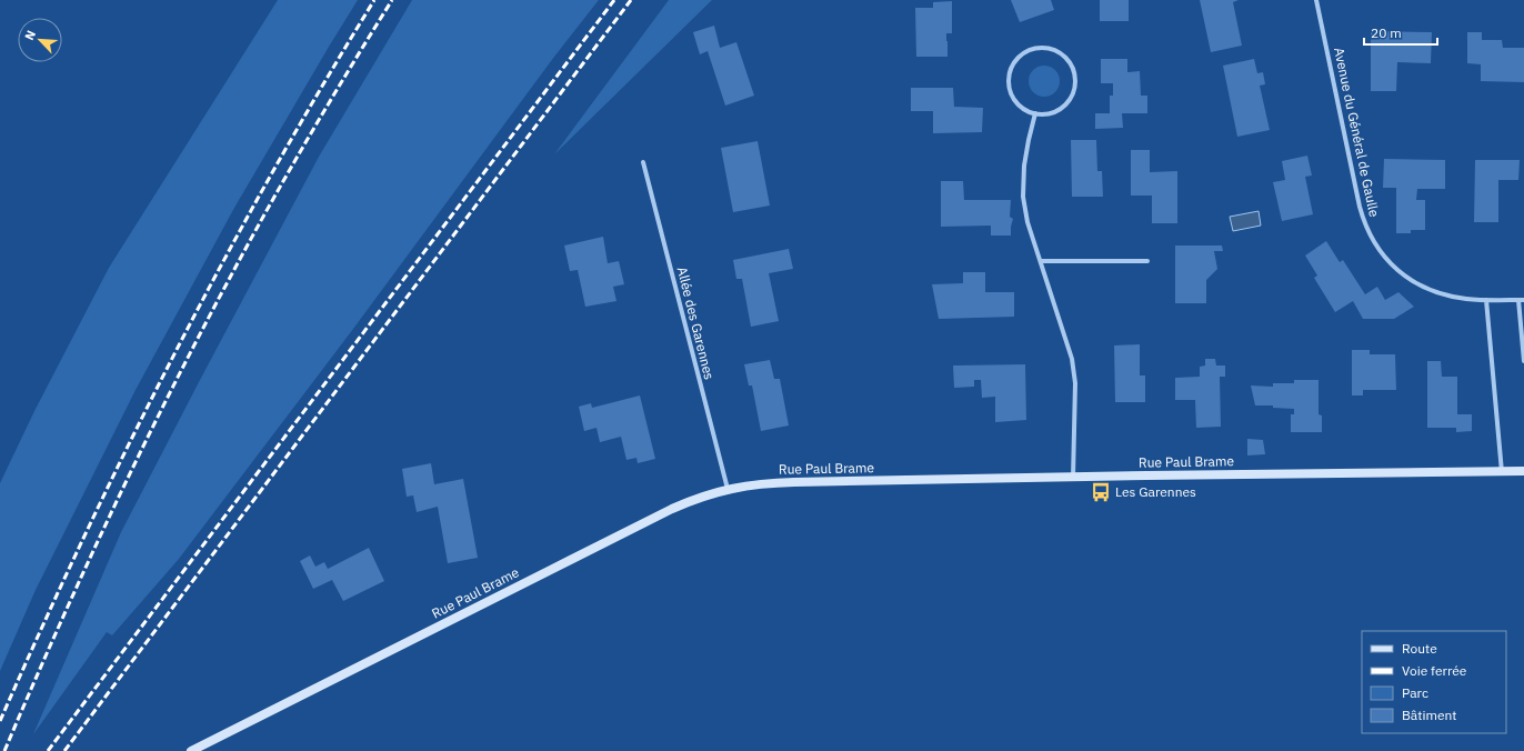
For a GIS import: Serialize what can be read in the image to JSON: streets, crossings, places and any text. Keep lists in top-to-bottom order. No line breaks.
{"streets":{"street":["Avenue du Général de Gaulle","Allée des Garennes","Rue Paul Brame"]},"crossings":[["Allée des Garennes","Rue Paul Brame"]],"places":{"bus stop":["Les Garennes"]},"legend":["Route","Voie ferrée","Parc","Bâtiment"],"scale_bar":"20 m","north":"top left"}
